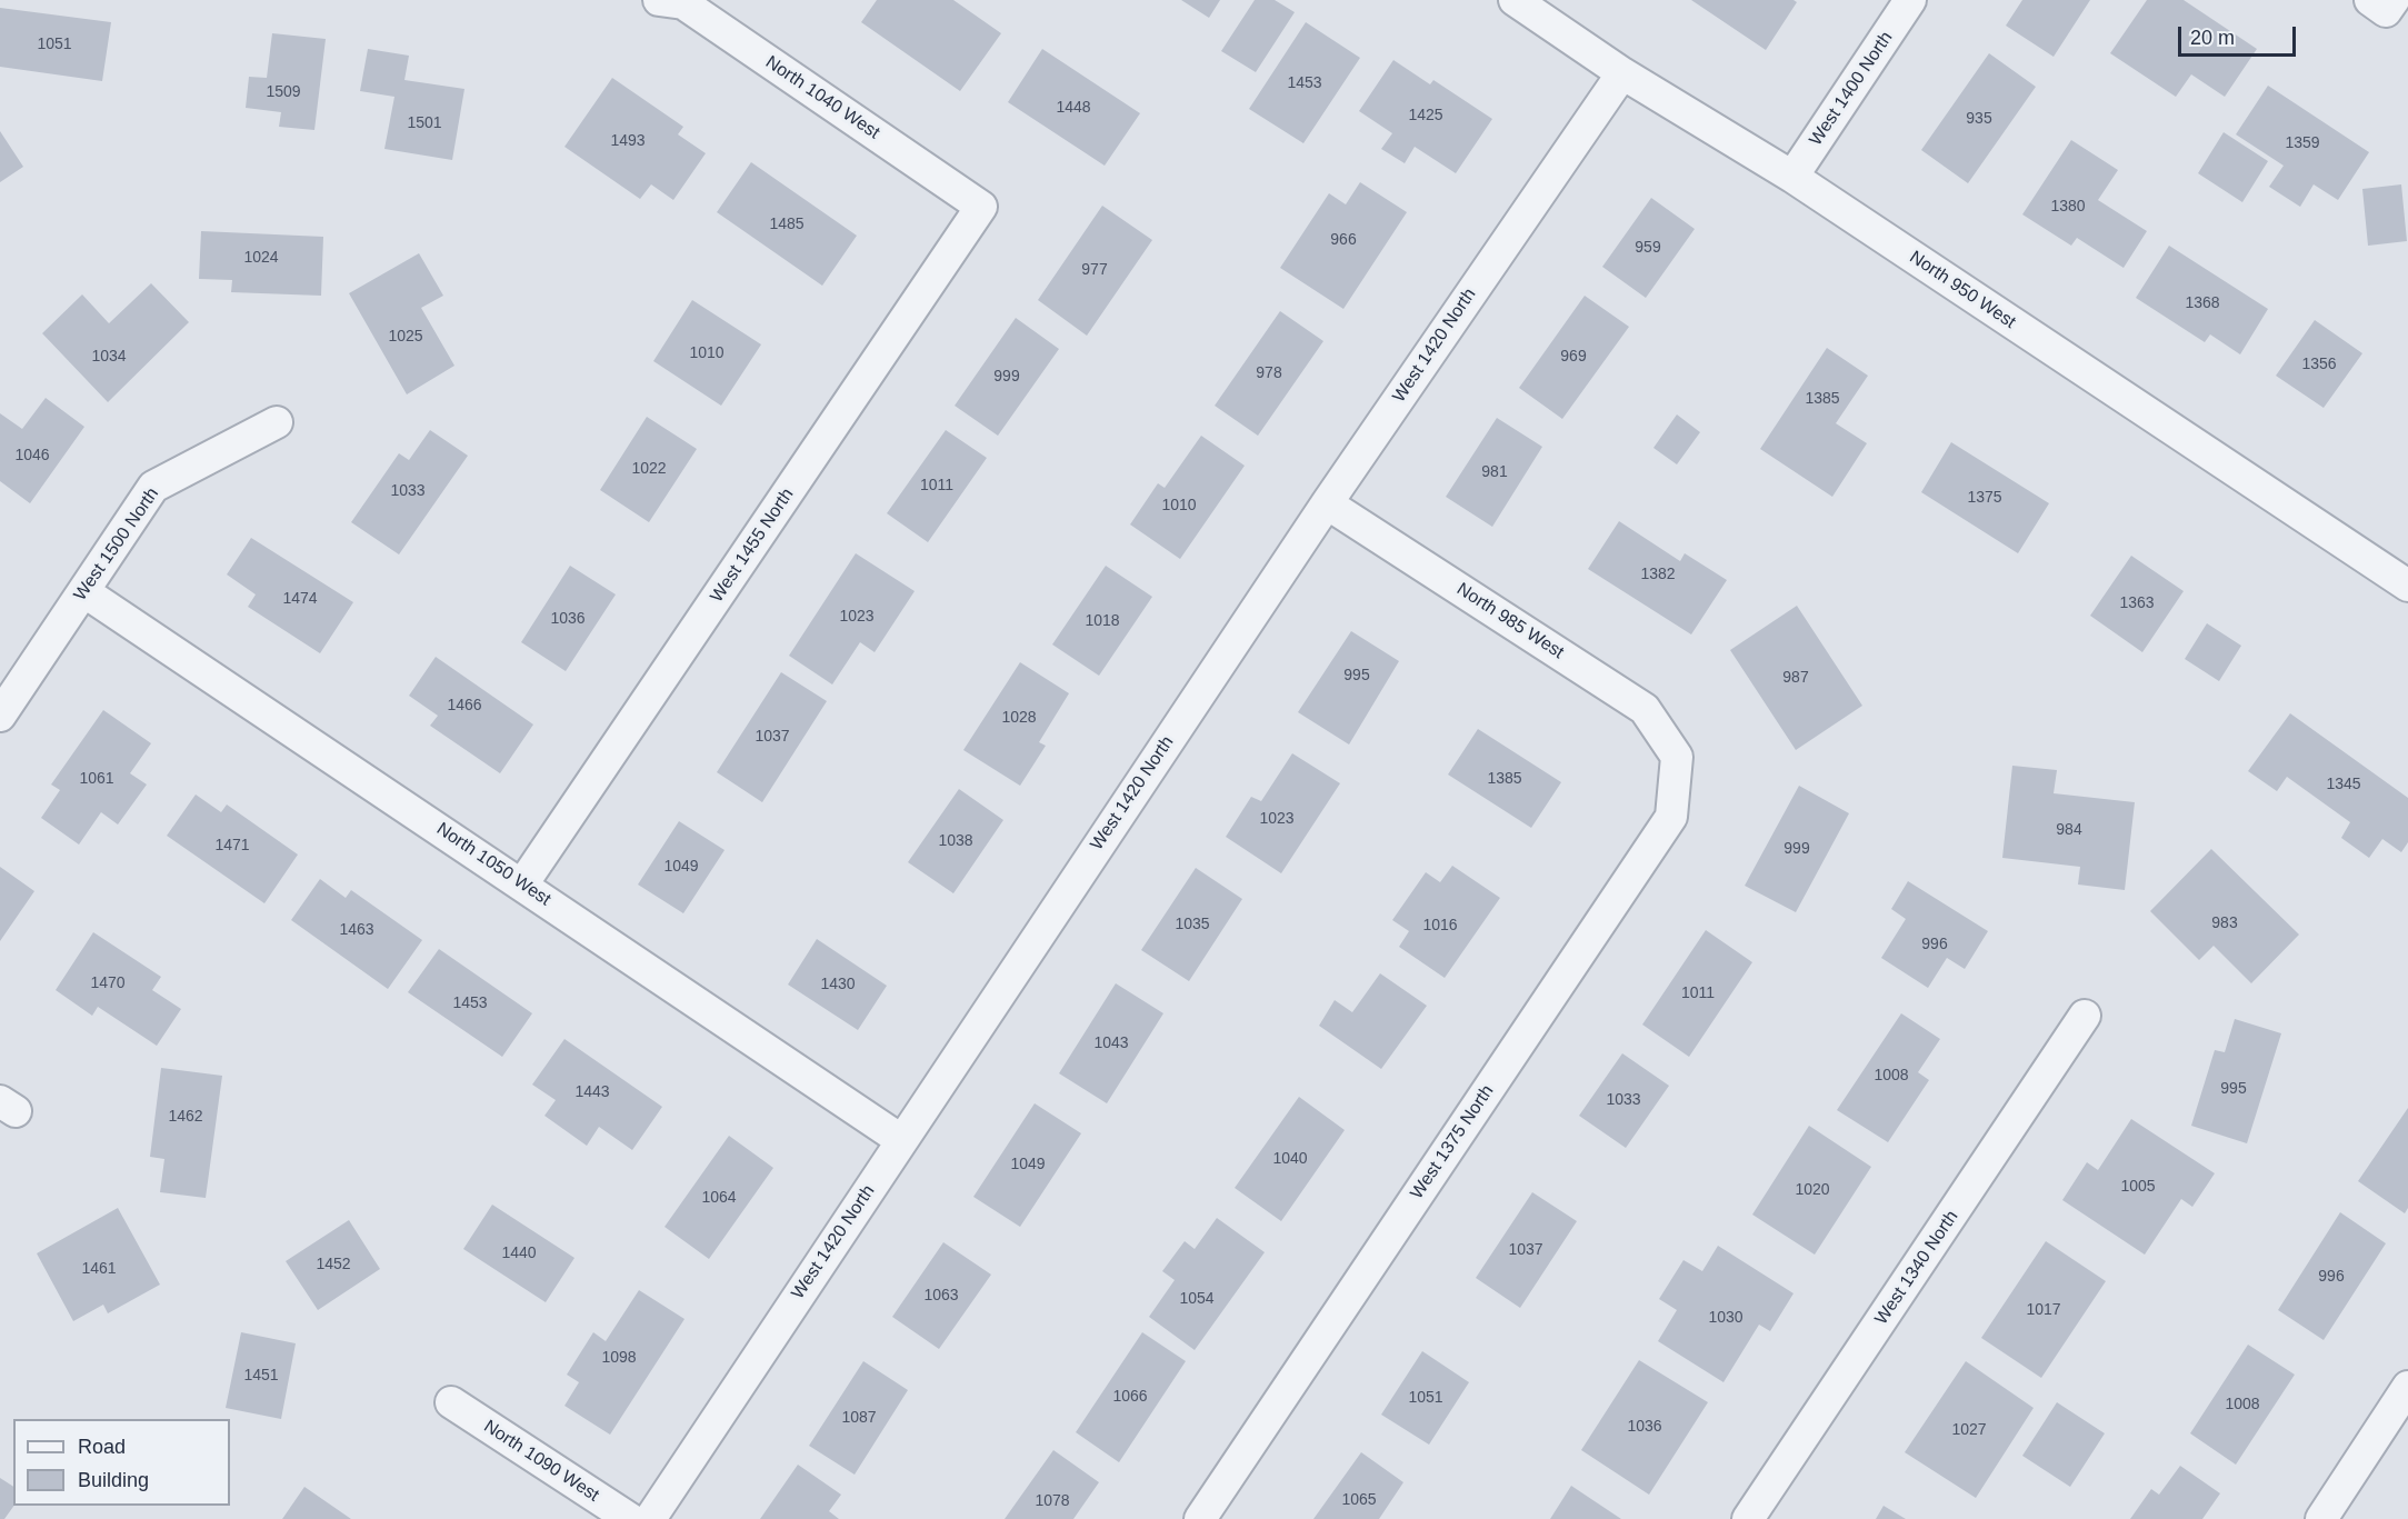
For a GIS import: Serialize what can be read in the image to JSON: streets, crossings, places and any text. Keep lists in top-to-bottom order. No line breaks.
{"streets":{"street":["West 1400 North","North 1040 West","North 950 West","West 1420 North","West 1500 North","West 1455 North","North 985 West","North 1050 West","West 1375 North","West 1340 North","North 1090 West"]},"crossings":[["West 1400 North","North 950 West"],["North 1040 West","West 1455 North"],["North 950 West","West 1420 North"],["West 1420 North","North 985 West"],["West 1420 North","North 1050 West"],["West 1500 North","North 1050 West"],["West 1455 North","North 1050 West"],["North 985 West","West 1375 North"]],"house_numbers":["1051","1453","1509","1448","1425","935","1501","1493","1359","1380","1485","966","959","1024","977","1368","1025","1010","1034","969","1356","978","999","1385","1046","1022","981","1011","1033","1375","1010","1382","1474","1363","1023","1036","1018","995","987","1466","1028","1037","1061","1385","1345","1023","984","1038","1471","999","1049","983","1035","1016","1463","996","1470","1430","1011","1453","1043","1008","995","1443","1033","1462","1040","1049","1005","1020","1064","1037","1440","1452","1461","996","1063","1054","1017","1030","1098","1451","1066","1051","1008","1087","1036","1027","1065","1078"],"legend":["Road","Building"],"scale_bar":"20 m"}
